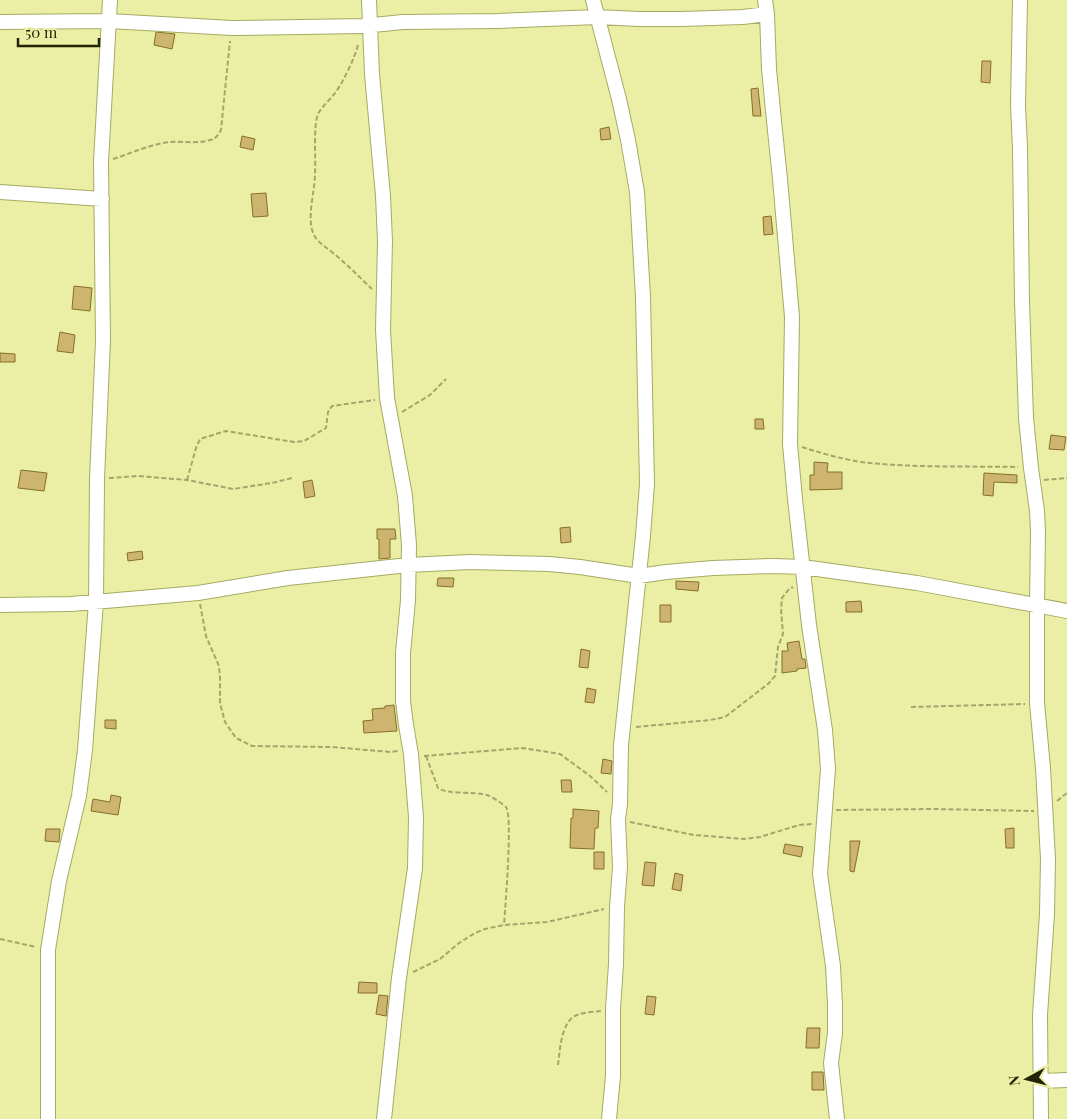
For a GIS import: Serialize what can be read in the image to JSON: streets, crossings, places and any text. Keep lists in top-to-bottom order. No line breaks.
{"scale_bar":"50 m","north":"left"}
